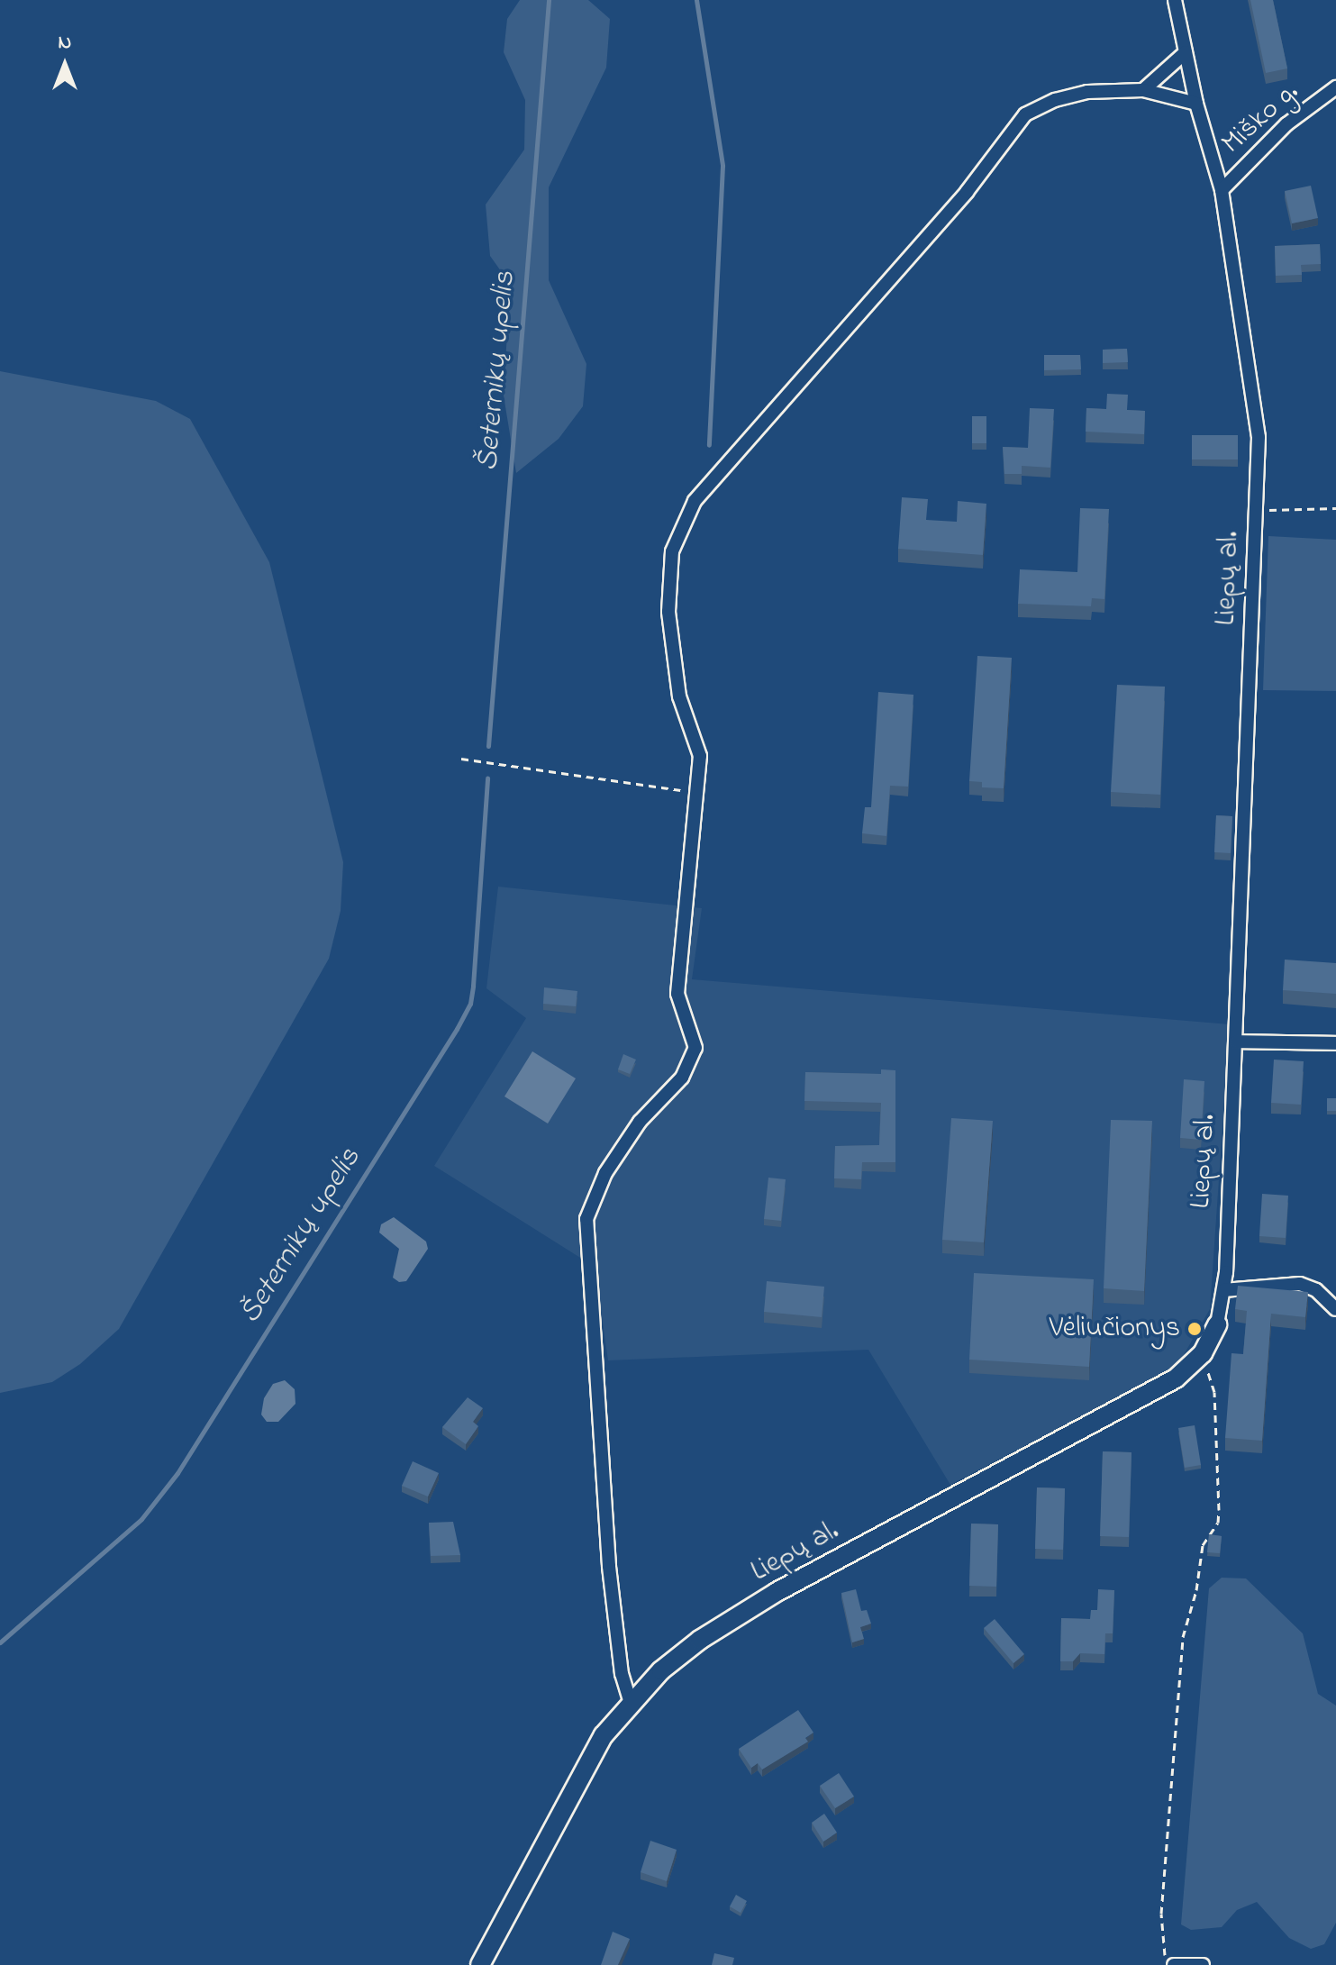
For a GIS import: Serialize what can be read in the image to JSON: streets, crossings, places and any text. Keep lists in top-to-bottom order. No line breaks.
{"streets":{"main road":["Liepų al."],"street":["Miško g."]},"crossings":[["Miško g.","Liepų al."]],"water":["Šeternikų upelis"],"places":["Vėliučionys"],"north":"top"}
